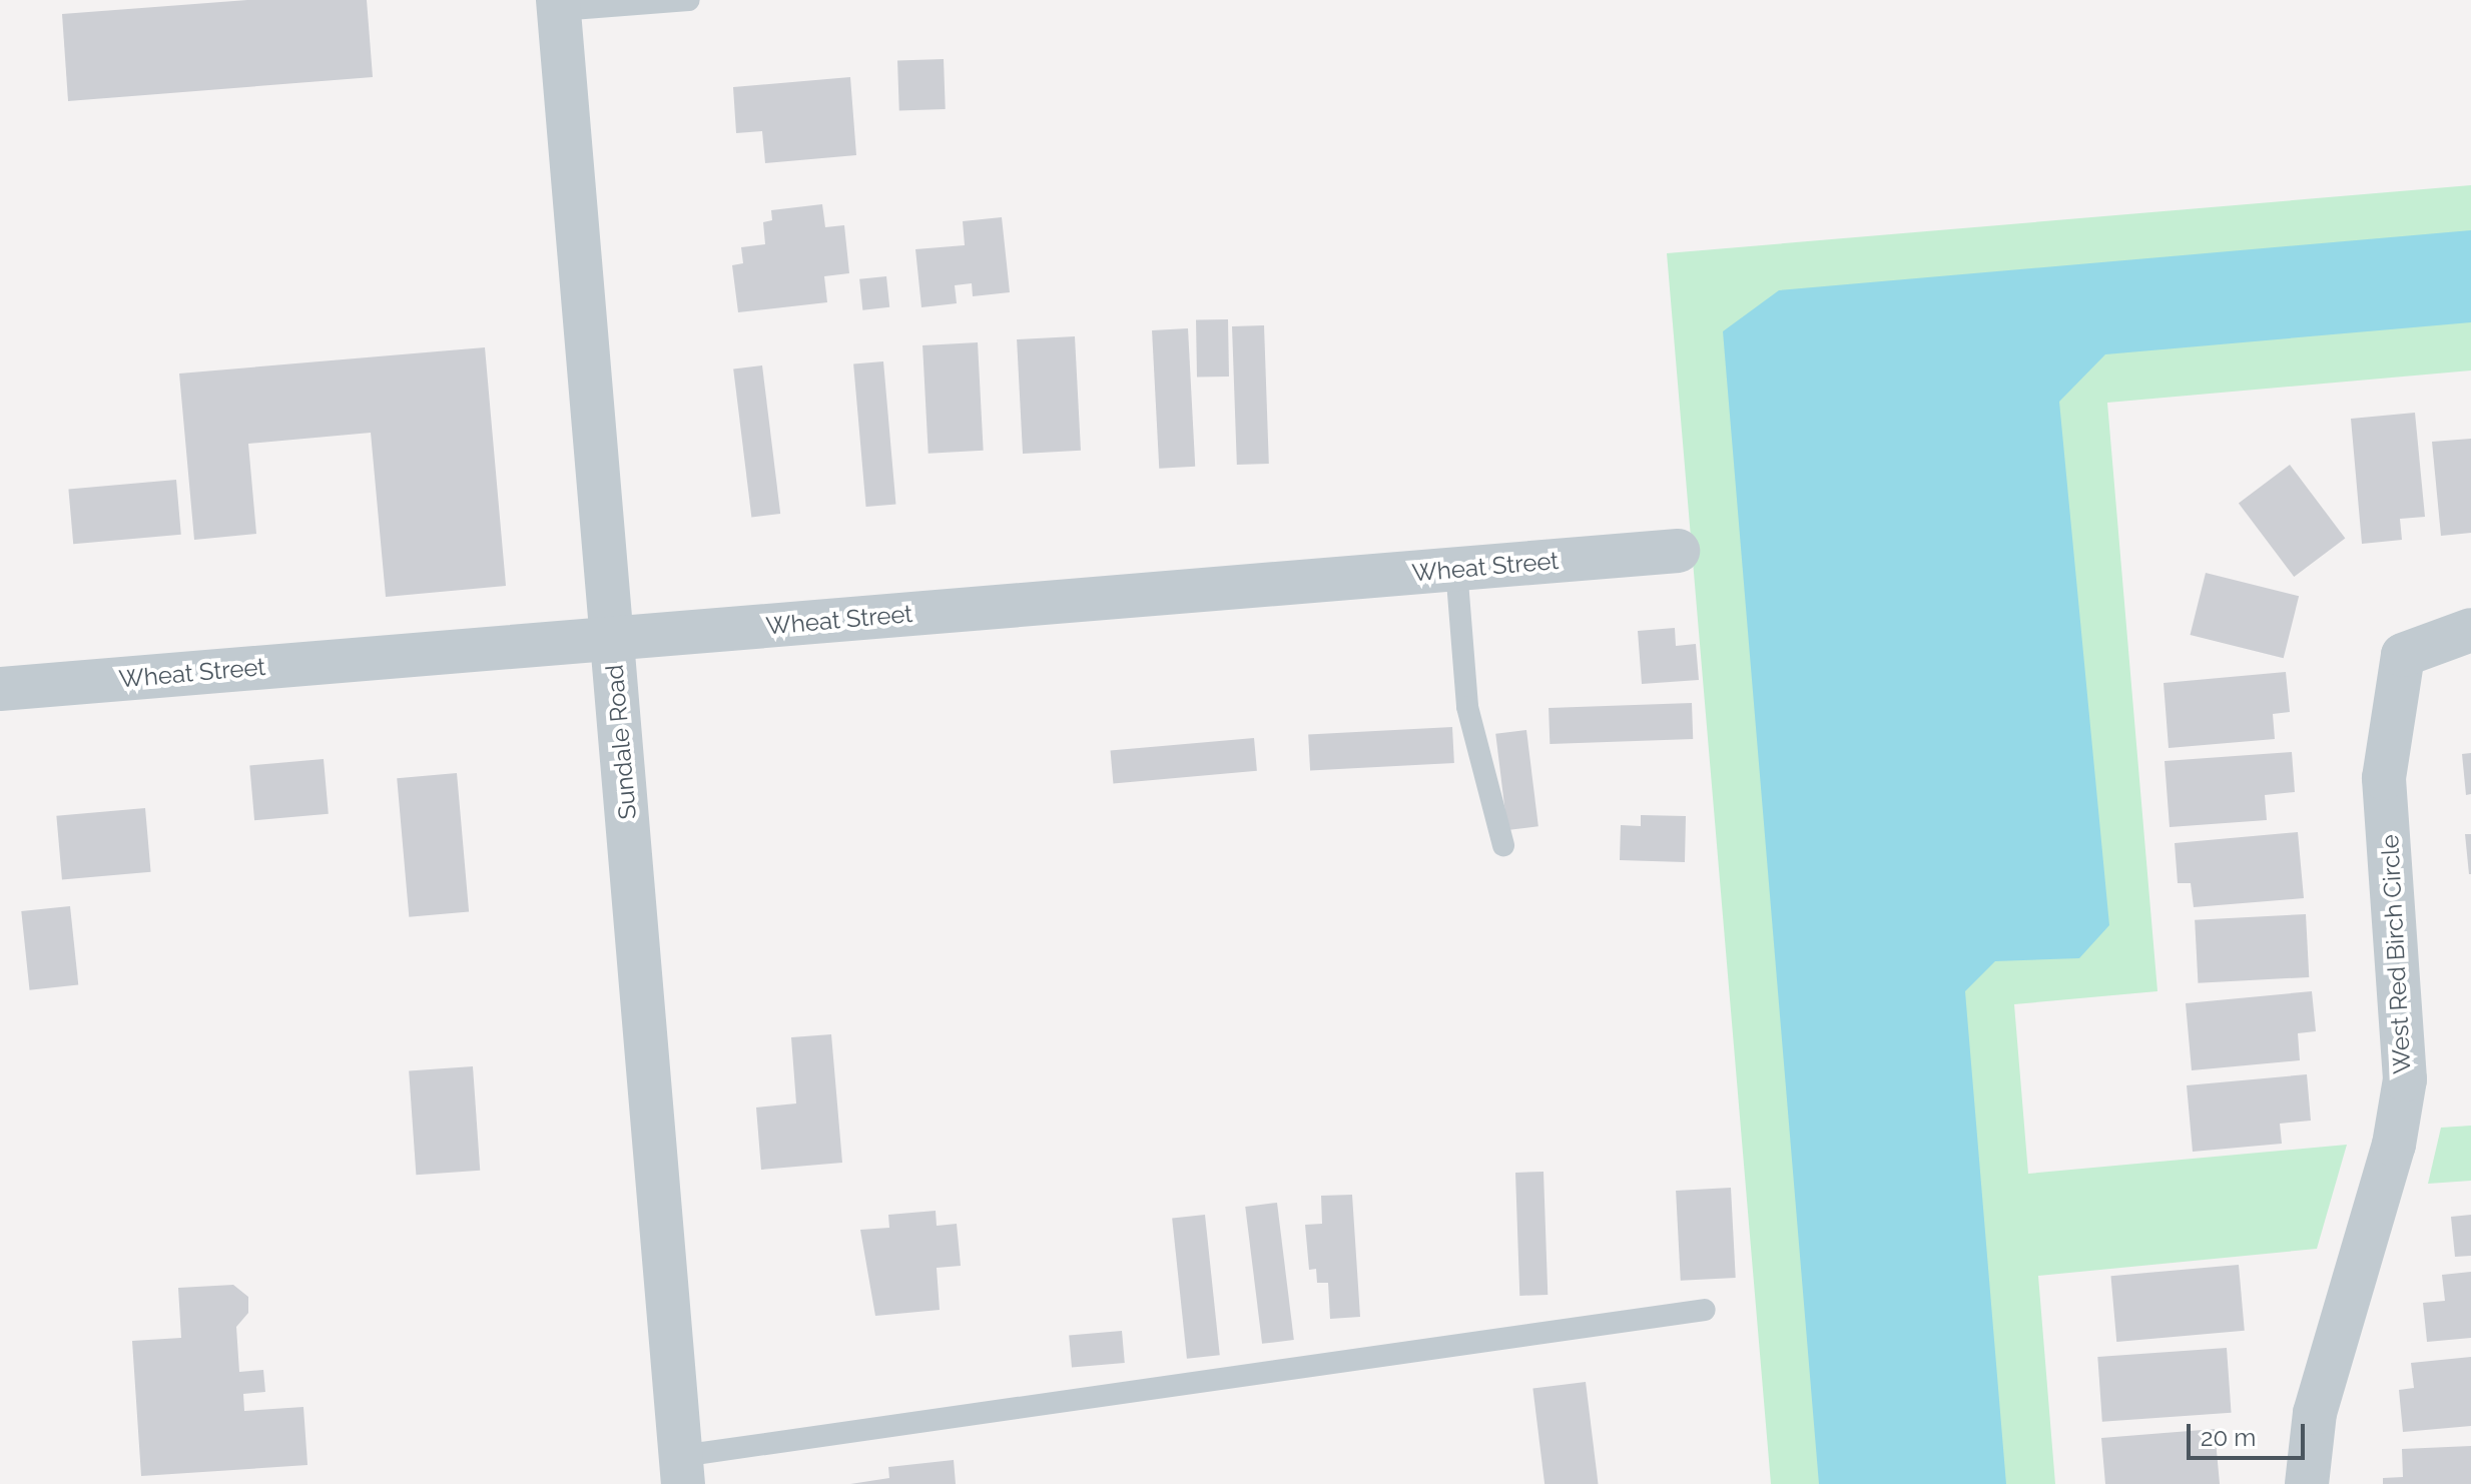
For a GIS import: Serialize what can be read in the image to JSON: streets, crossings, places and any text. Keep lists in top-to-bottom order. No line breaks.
{"streets":{"street":["Wheat Street","Sundale Road","West Red Birch Circle"]},"crossings":[["Wheat Street","Sundale Road"]],"scale_bar":"20 m"}
